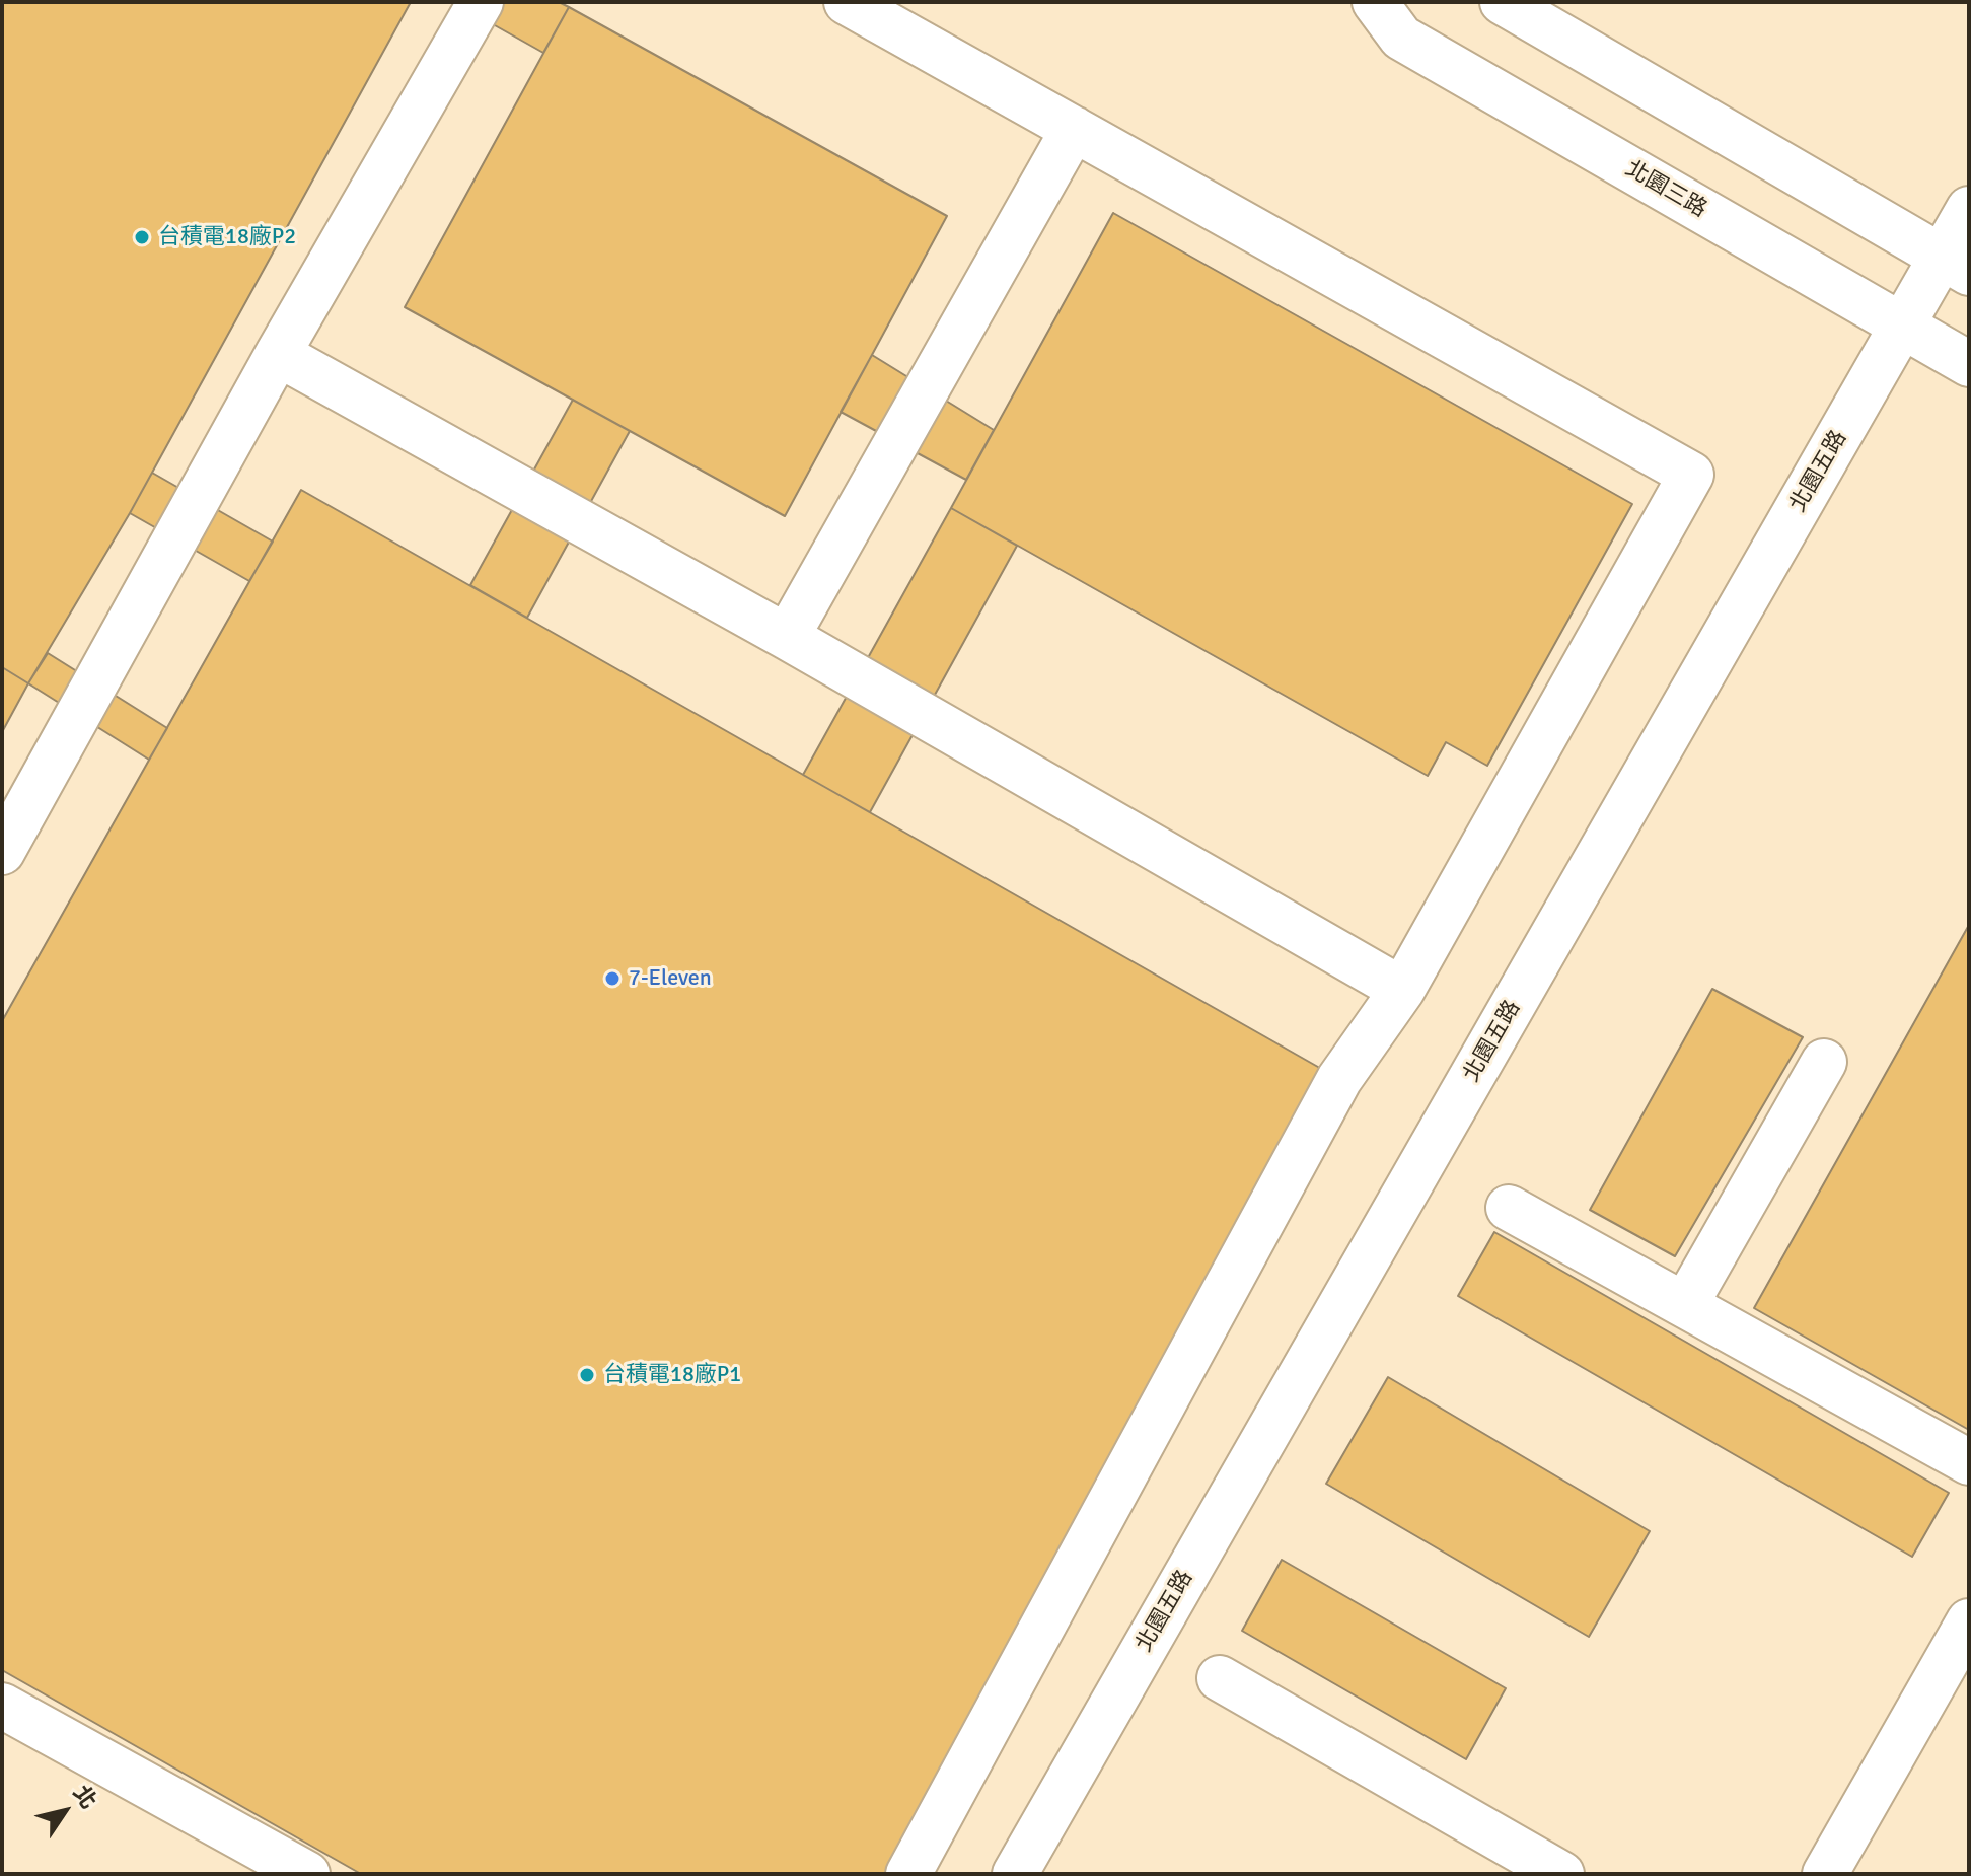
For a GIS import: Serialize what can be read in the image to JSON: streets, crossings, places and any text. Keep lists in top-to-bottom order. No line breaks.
{"streets":{"street":["北園三路","北園五路"]},"crossings":[["北園三路","北園五路"]],"places":["台積電18廠P2","7-Eleven","台積電18廠P1"],"north":"top right"}
